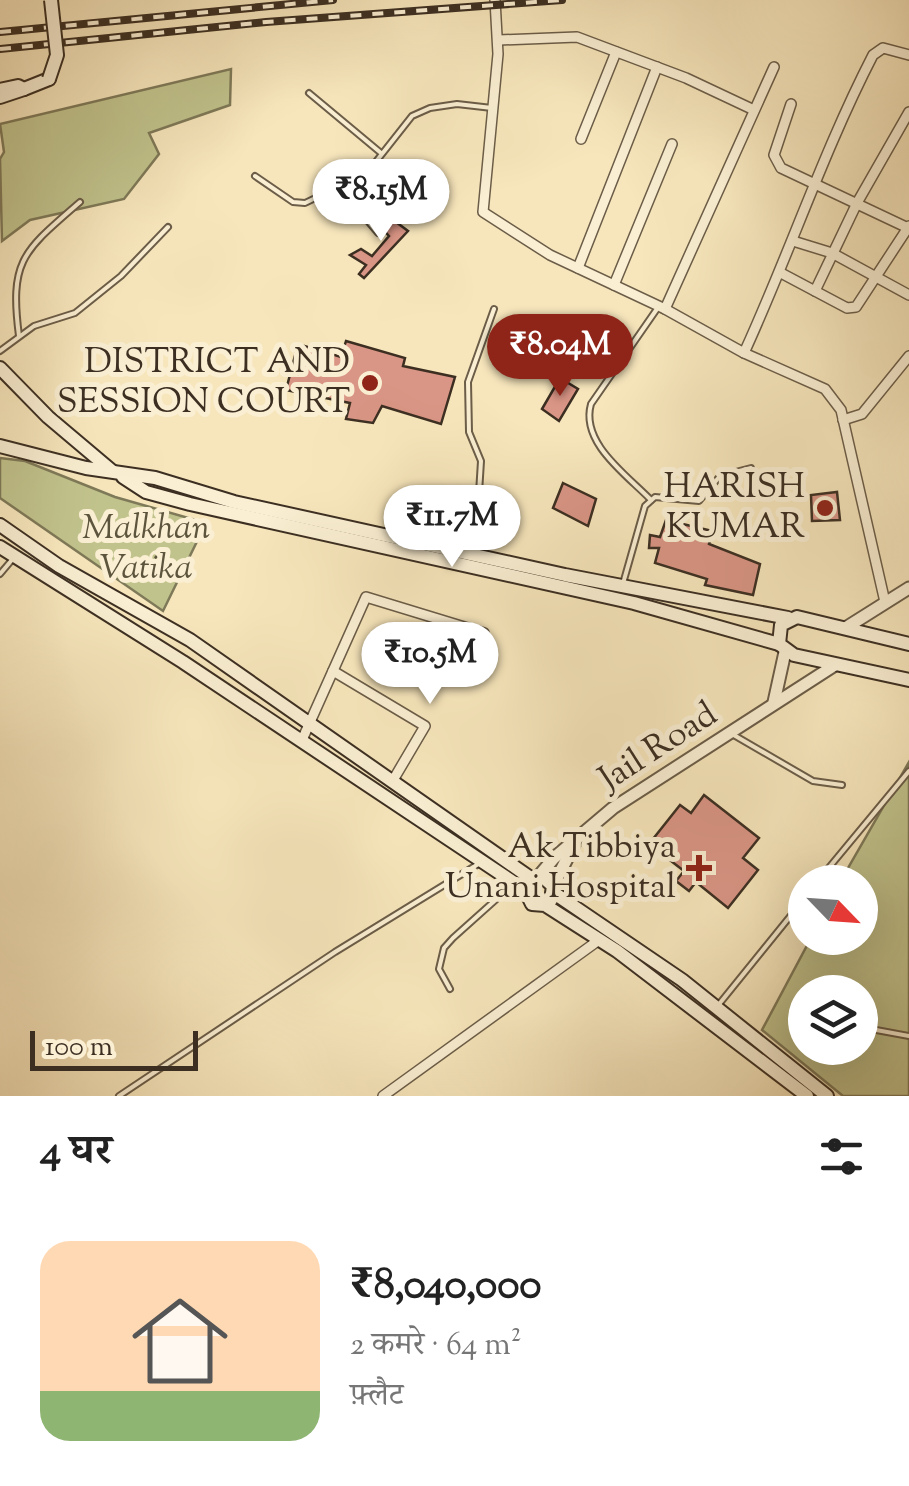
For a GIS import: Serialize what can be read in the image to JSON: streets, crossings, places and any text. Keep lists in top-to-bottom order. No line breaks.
{"streets":{"street":["Jail Road"]},"parks":["Malkhan Vatika"],"places":{"other":["DISTRICT AND SESSION COURT","HARISH KUMAR"],"health":["Ak Tibbiya Unani Hospital"]},"scale_bar":"100 m","north":"bottom right","page":{"price":["₹8.15M","₹8.04M","₹11.7M","₹10.5M"],"scale":"100 m","heading":"4 घर","list":[{"name":"₹8,040,000","note":"2 कमरे · 64 m² · फ़्लैट"}]}}
